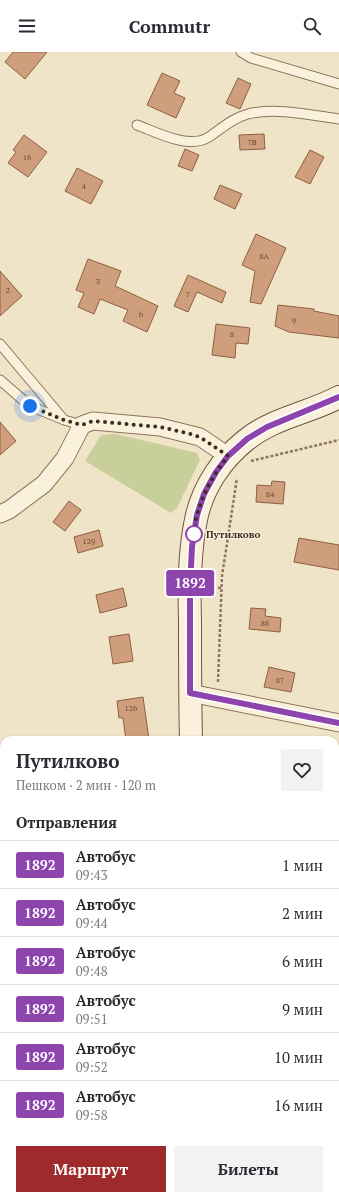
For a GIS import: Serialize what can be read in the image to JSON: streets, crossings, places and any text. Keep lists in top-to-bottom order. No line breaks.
{"places":["Путилково"],"lines":["bus line 1892"],"house_numbers":["7В","16","4","8А","3","2","7","6","9","8","84","129","86","87","126"],"page":{"header":"Commutr","on_map":"1892","heading":[["Путилково","Пешком · 2 мин · 120 m"],"Отправления"],"list":[{"mark":"1892","name":"Автобус","note":"09:43","value":"1 мин"},{"mark":"1892","name":"Автобус","note":"09:44","value":"2 мин"},{"mark":"1892","name":"Автобус","note":"09:48","value":"6 мин"},{"mark":"1892","name":"Автобус","note":"09:51","value":"9 мин"},{"mark":"1892","name":"Автобус","note":"09:52","value":"10 мин"},{"mark":"1892","name":"Автобус","note":"09:58","value":"16 мин"}],"buttons":["Маршрут","Билеты"]}}
